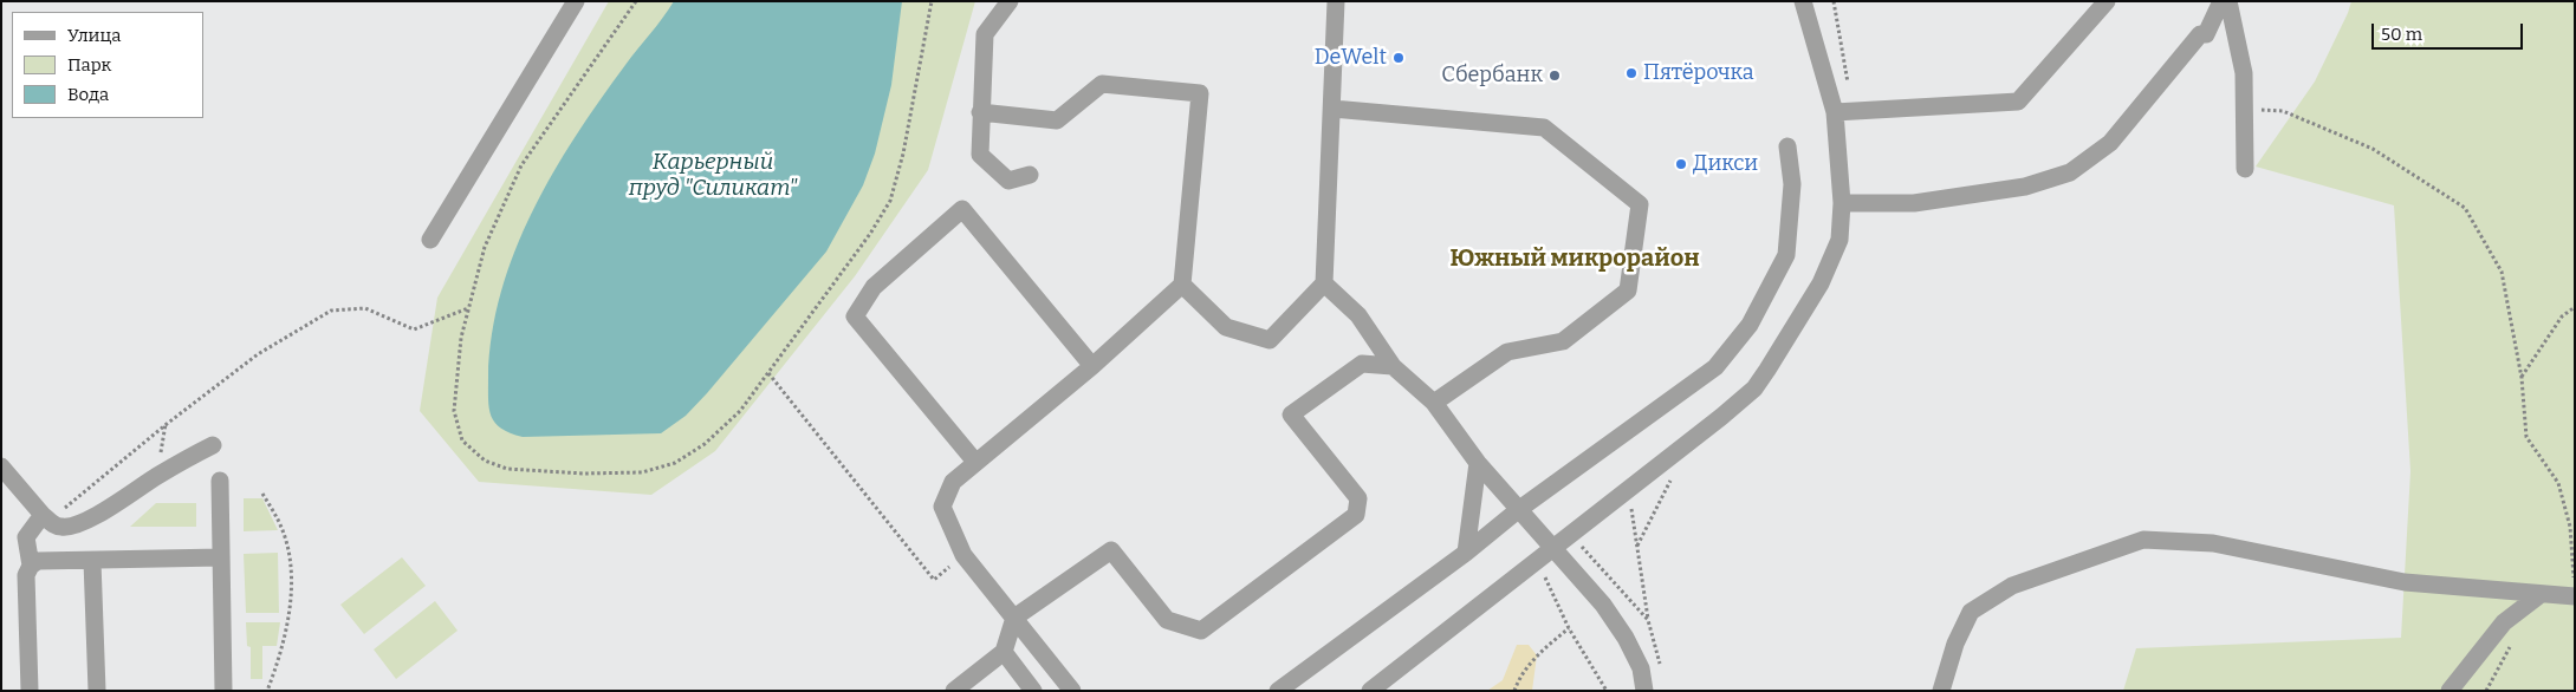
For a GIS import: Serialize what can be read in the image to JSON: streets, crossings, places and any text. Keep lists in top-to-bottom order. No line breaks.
{"districts":["Южный микрорайон"],"water":["Карьерный пруд \"Силикат\""],"places":["DeWelt","Пятёрочка","Сбербанк","Дикси"],"legend":["Улица","Парк","Вода"],"scale_bar":"50 m"}
